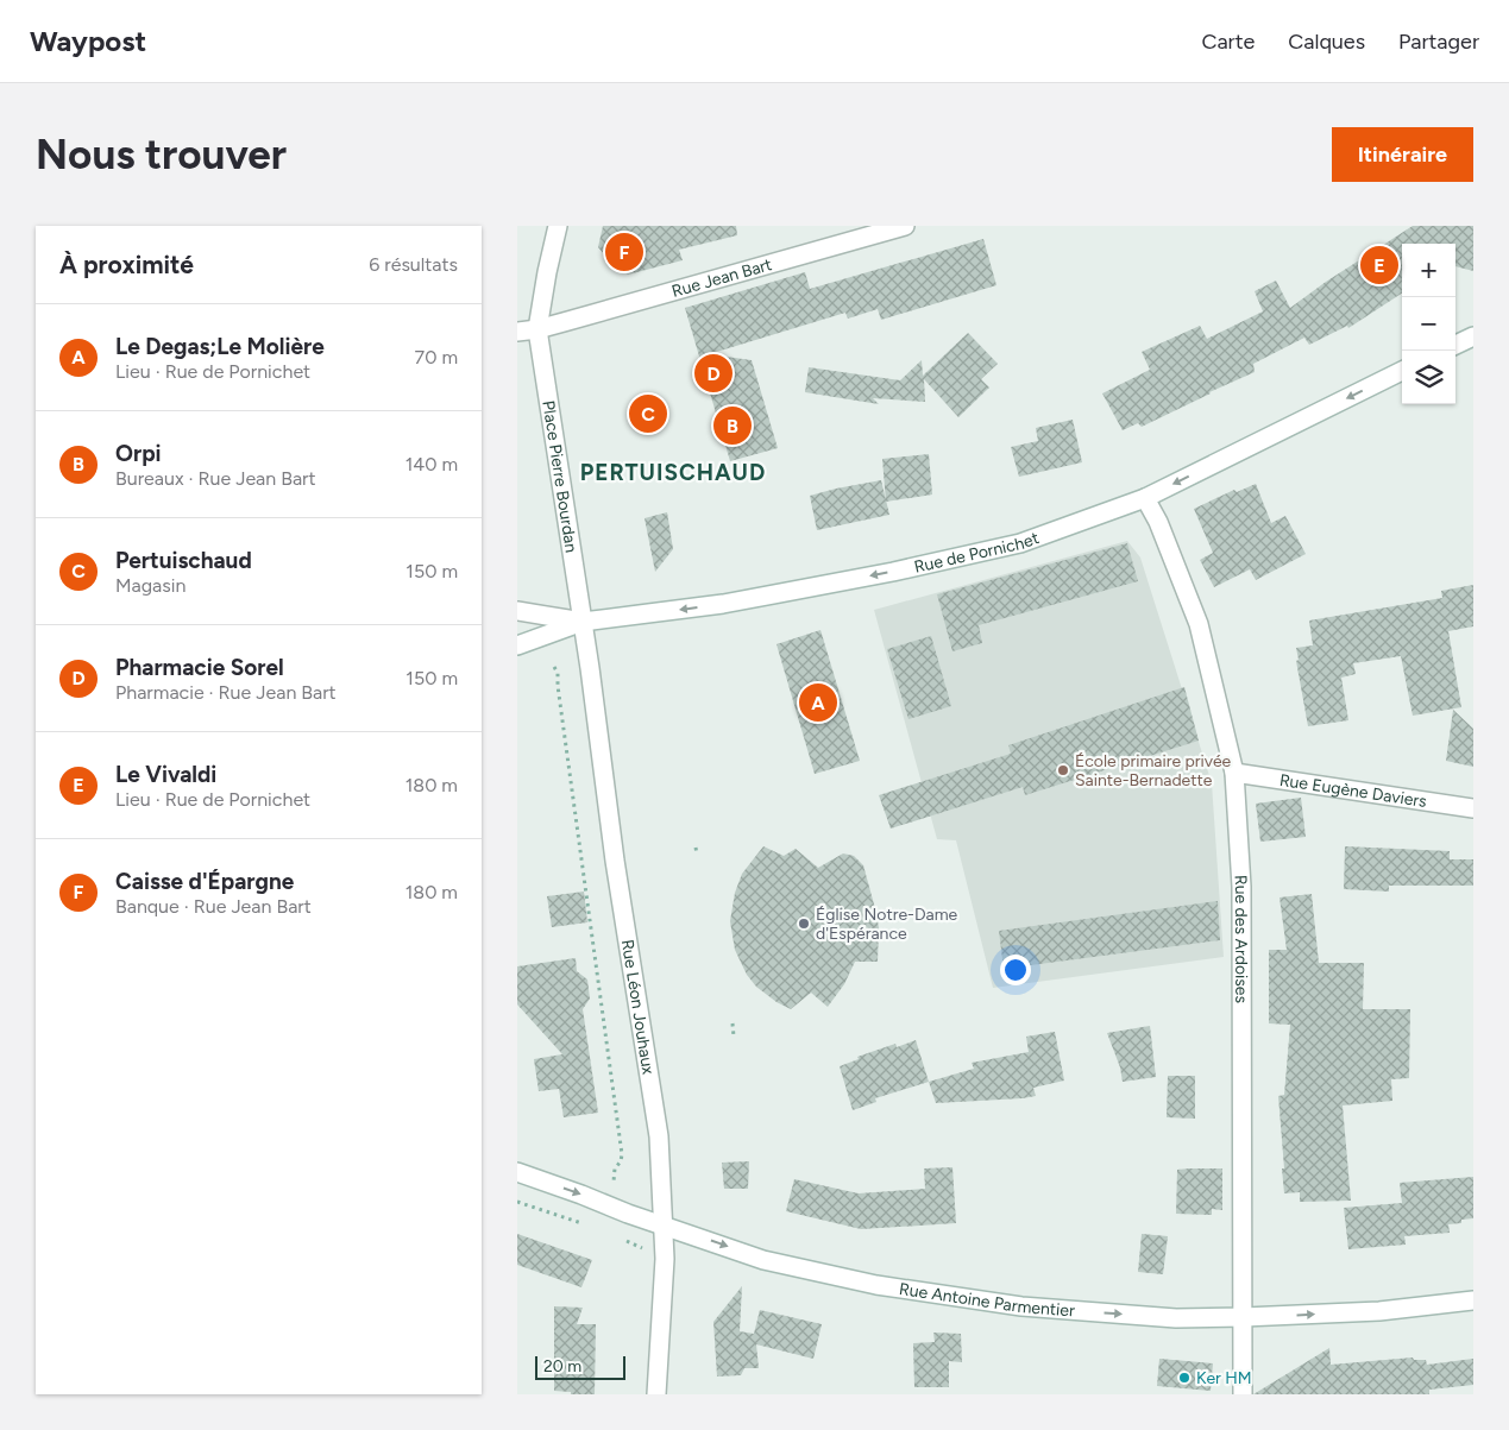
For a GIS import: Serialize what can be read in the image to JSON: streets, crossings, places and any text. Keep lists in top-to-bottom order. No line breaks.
{"streets":{"street":["Rue Jean Bart","Place Pierre Bourdan","Rue de Pornichet","Rue Eugène Daviers","Rue des Ardoises","Rue Léon Jouhaux","Rue Antoine Parmentier"]},"crossings":[["Rue Jean Bart","Place Pierre Bourdan"],["Place Pierre Bourdan","Rue de Pornichet"],["Place Pierre Bourdan","Rue Léon Jouhaux"],["Rue de Pornichet","Rue des Ardoises"],["Rue de Pornichet","Rue Léon Jouhaux"],["Rue Eugène Daviers","Rue des Ardoises"],["Rue des Ardoises","Rue Antoine Parmentier"],["Rue Léon Jouhaux","Rue Antoine Parmentier"]],"one_way":["Rue de Pornichet","Rue Antoine Parmentier"],"districts":["PERTUISCHAUD"],"places":["École primaire privée Sainte-Bernadette","Église Notre-Dame d'Espérance","Ker HM"],"scale_bar":"20 m","page":{"header":"Waypost","nav":["Carte","Calques","Partager"],"buttons":"Itinéraire","title":"Nous trouver","heading":["À proximité","6 résultats"],"pins":["F","E","D","C","B","A"],"map_buttons":["+","−"],"list":[{"mark":"A","name":"Le Degas;Le Molière","note":"Lieu · Rue de Pornichet","value":"70 m"},{"mark":"B","name":"Orpi","note":"Bureaux · Rue Jean Bart","value":"140 m"},{"mark":"C","name":"Pertuischaud","note":"Magasin","value":"150 m"},{"mark":"D","name":"Pharmacie Sorel","note":"Pharmacie · Rue Jean Bart","value":"150 m"},{"mark":"E","name":"Le Vivaldi","note":"Lieu · Rue de Pornichet","value":"180 m"},{"mark":"F","name":"Caisse d'Épargne","note":"Banque · Rue Jean Bart","value":"180 m"}],"scale":"20 m"}}
